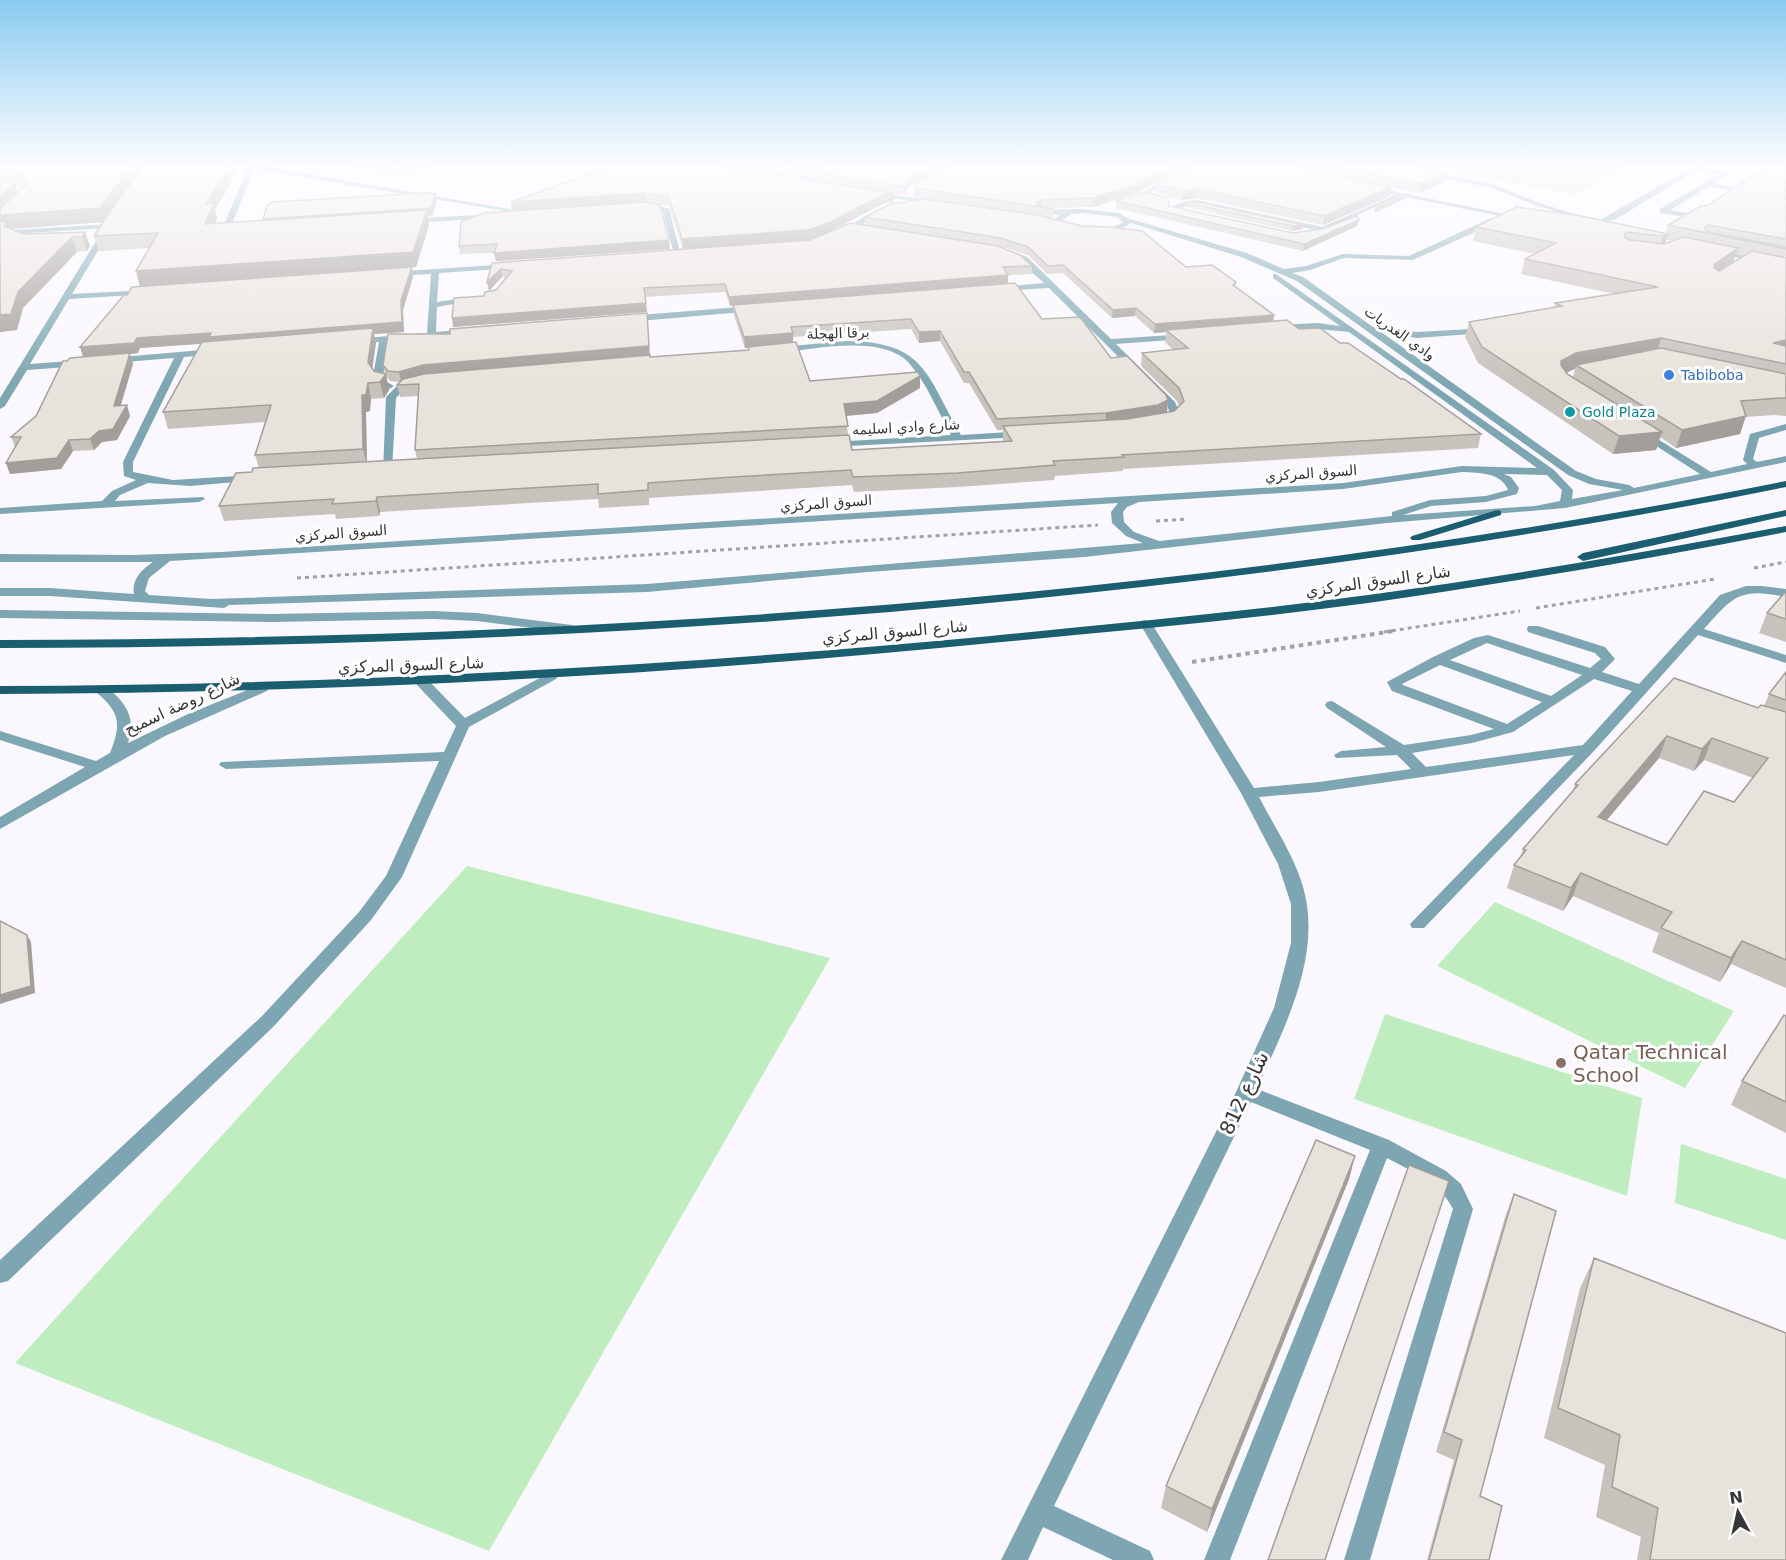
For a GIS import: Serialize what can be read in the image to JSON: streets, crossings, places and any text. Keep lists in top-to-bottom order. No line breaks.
{"streets":{"main road":["شارع السوق المركزي"],"street":["برقا الهجلة","وادي الغدريات","شارع وادي اسليمه","السوق المركزي","شارع روضة اسميح","شارع 812"]},"crossings":[["برقا الهجلة","شارع وادي اسليمه"],["وادي الغدريات","السوق المركزي"],["وادي الغدريات","شارع السوق المركزي"],["شارع السوق المركزي","شارع روضة اسميح"],["شارع السوق المركزي","شارع 812"]],"places":["Tabiboba","Gold Plaza","Qatar Technical School"],"north":"top"}
